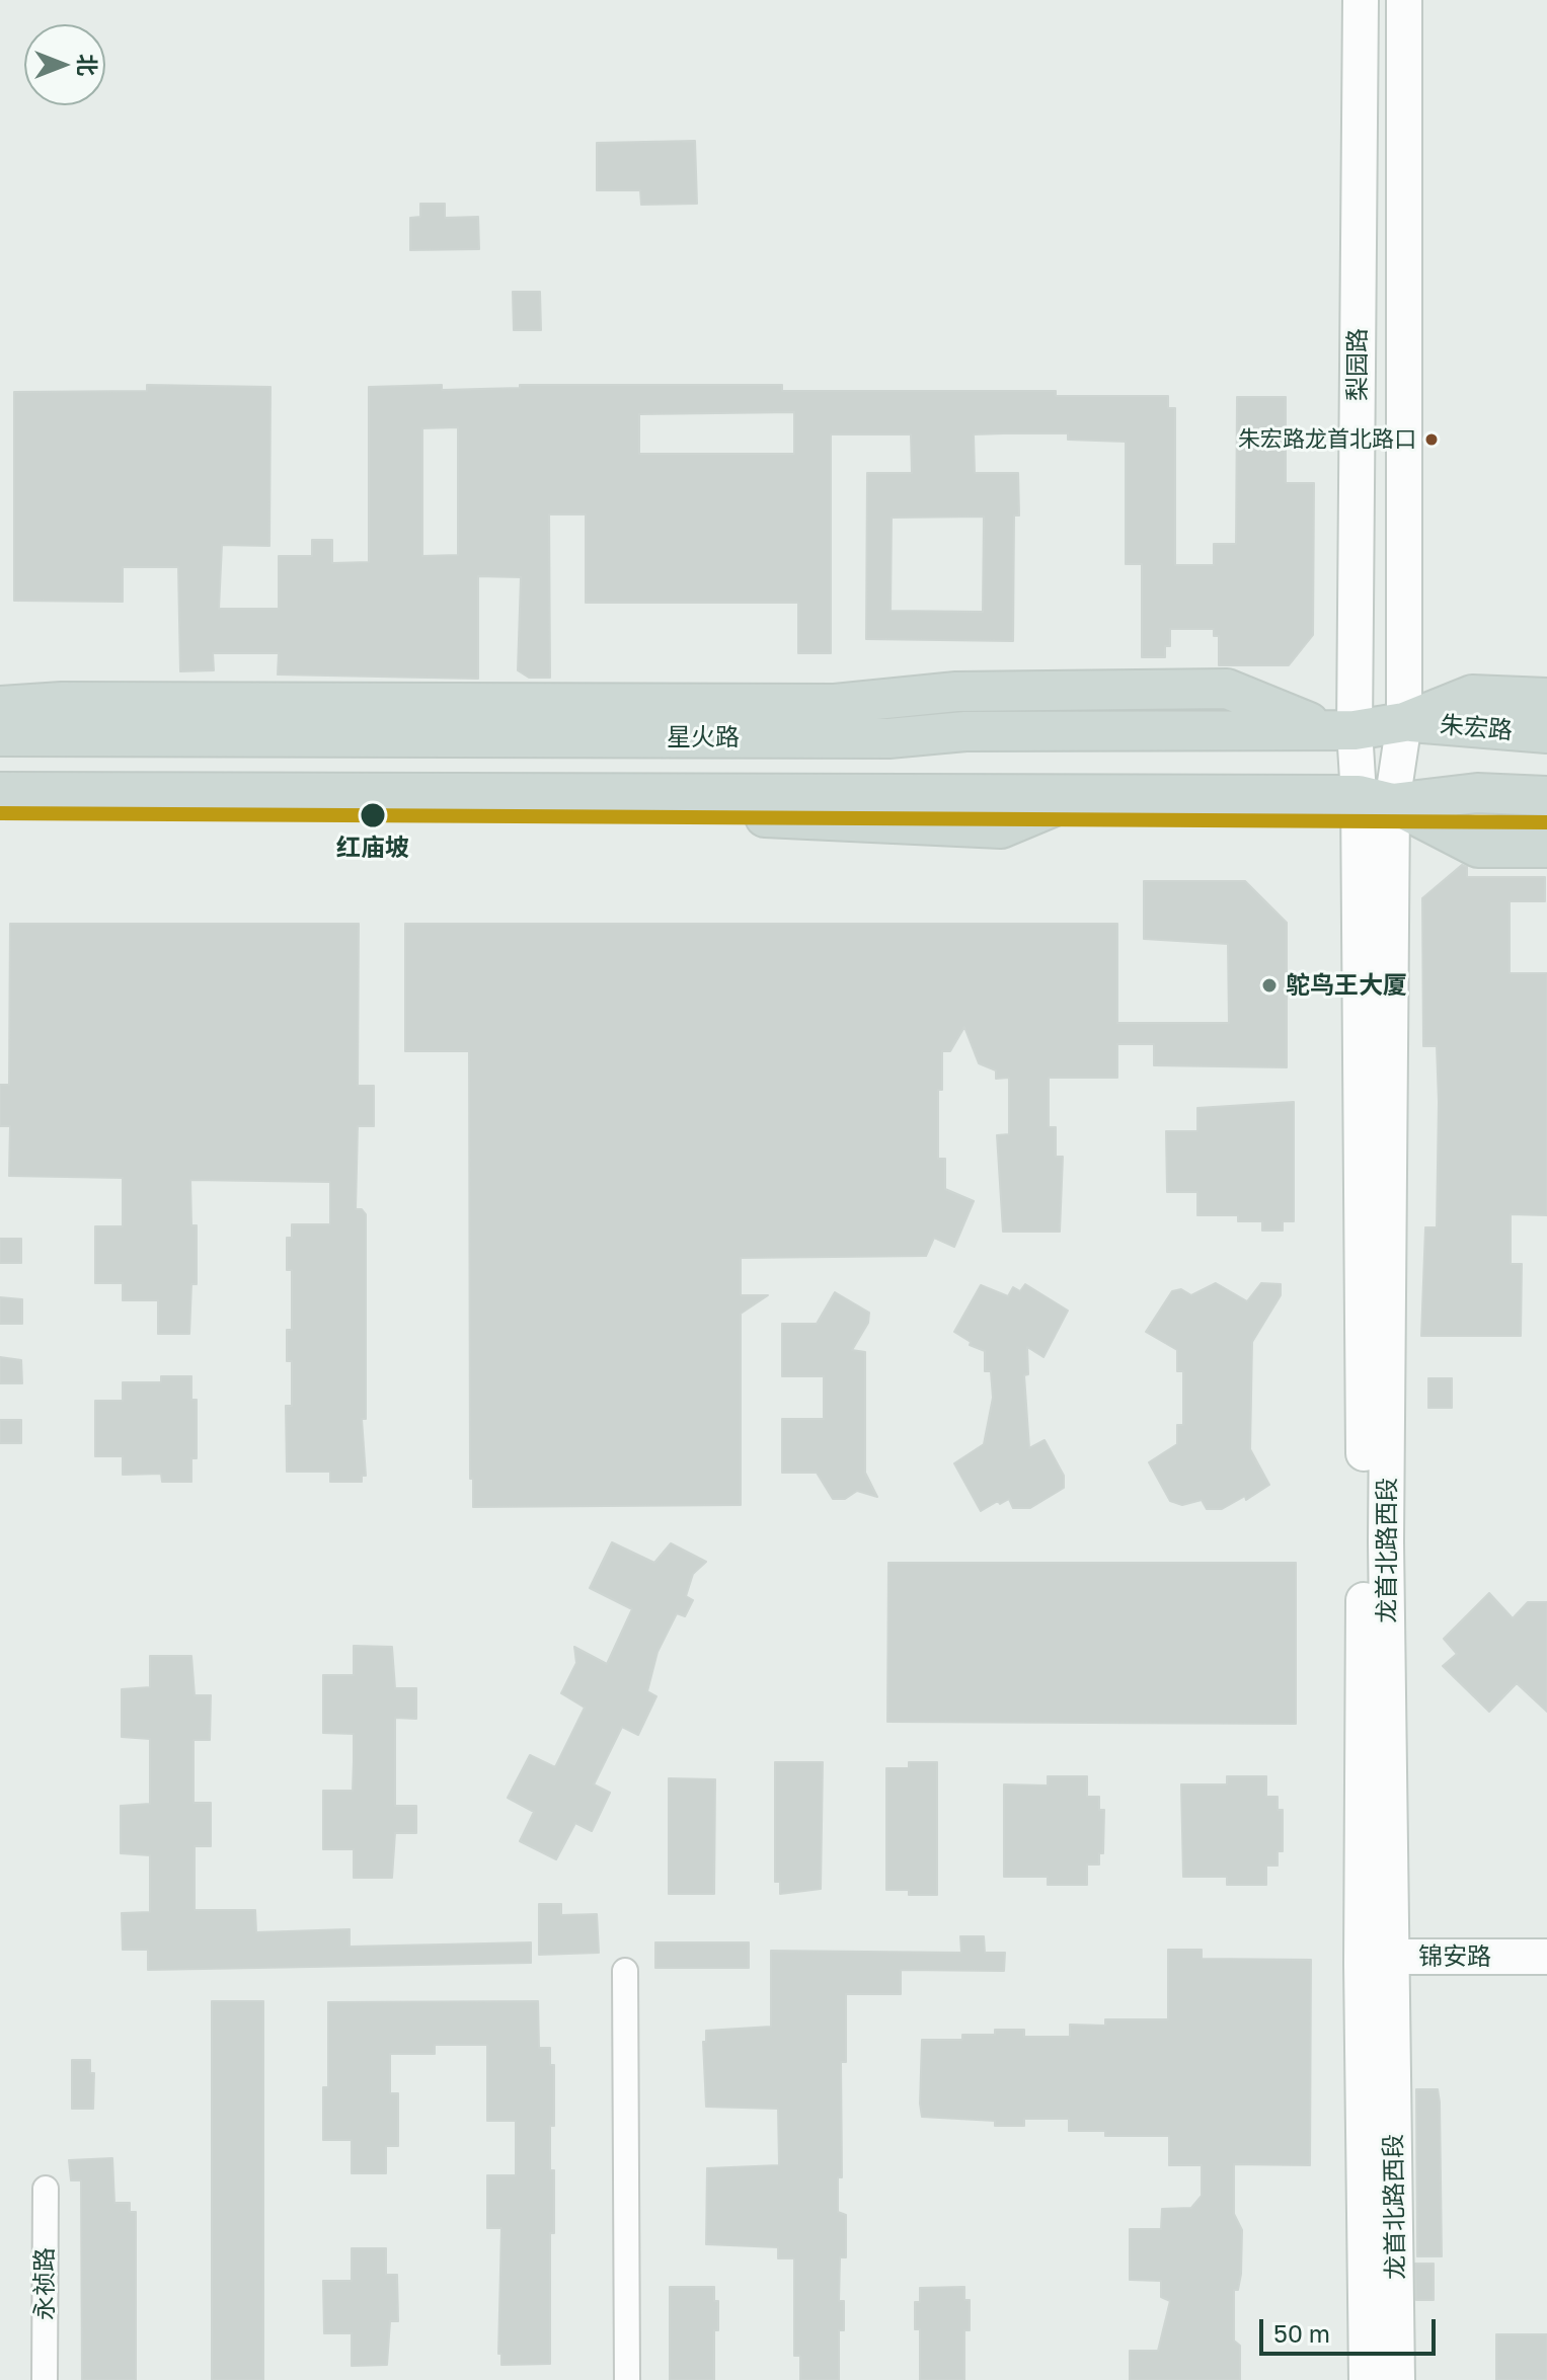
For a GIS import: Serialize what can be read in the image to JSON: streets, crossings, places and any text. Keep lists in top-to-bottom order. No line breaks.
{"streets":{"main road":["朱宏路","星火路"],"street":["梨园路","龙首北路西段","锦安路","永祯路"]},"crossings":[["梨园路","朱宏路"],["梨园路","星火路"],["梨园路","龙首北路西段"],["朱宏路","星火路"],["朱宏路","龙首北路西段"],["星火路","龙首北路西段"],["龙首北路西段","锦安路"]],"places":["朱宏路龙首北路口","红庙坡","鸵鸟王大厦"],"scale_bar":"50 m","north":"right"}
